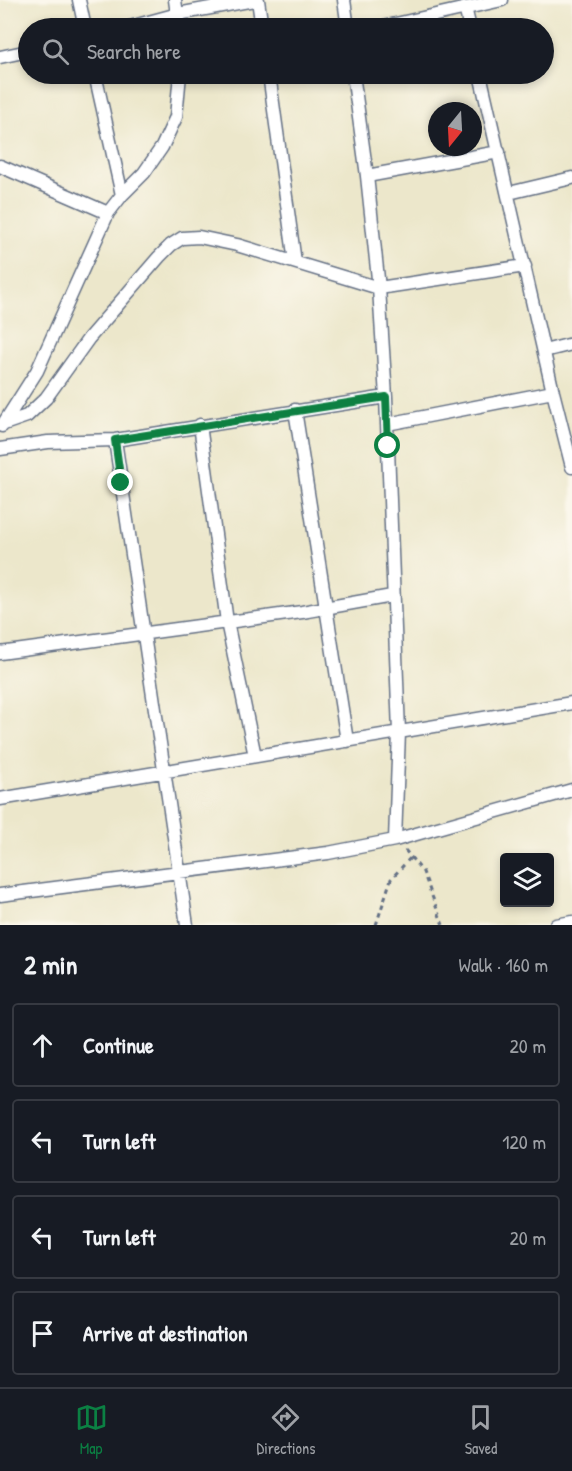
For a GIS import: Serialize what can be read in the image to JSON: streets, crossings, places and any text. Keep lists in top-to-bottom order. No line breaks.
{"north":"bottom","page":{"search":"Search here","heading":["2 min","Walk · 160 m"],"list":[["Continue","20 m"],["Turn left","120 m"],["Turn left","20 m"],"Arrive at destination"],"nav":["Map","Directions","Saved"]}}
